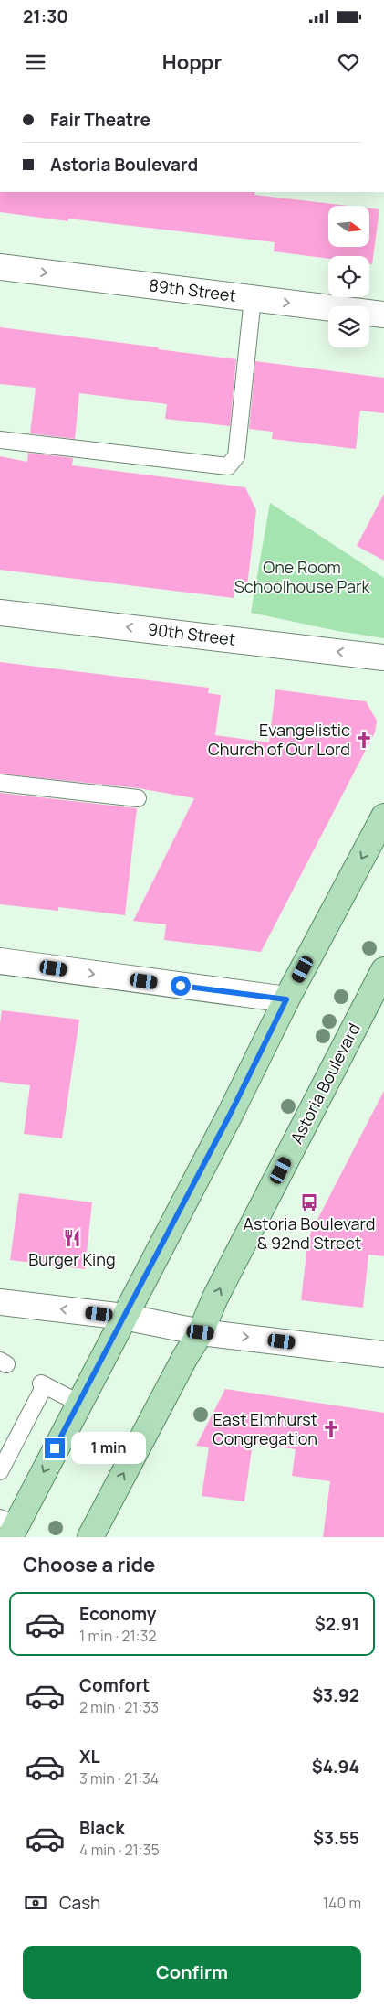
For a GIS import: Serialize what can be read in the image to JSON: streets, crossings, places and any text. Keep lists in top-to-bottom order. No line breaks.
{"streets":{"main road":["Astoria Boulevard"],"street":["89th Street","90th Street"]},"one_way":["89th Street","90th Street"],"parks":["One Room Schoolhouse Park"],"places":{"church":["Evangelistic Church of Our Lord","East Elmhurst Congregation"],"bus stop":["Astoria Boulevard & 92nd Street"],"restaurant":["Burger King"]},"north":"right","page":{"status":"21:30","header":"Hoppr","banner":["Fair Theatre","Astoria Boulevard"],"bubble":"1 min","heading":"Choose a ride","list":[{"name":"Economy","note":"1 min · 21:32","value":"$2.91"},{"name":"Comfort","note":"2 min · 21:33","value":"$3.92"},{"name":"XL","note":"3 min · 21:34","value":"$4.94"},{"name":"Black","note":"4 min · 21:35","value":"$3.55"}],"pay":["Cash","140 m"],"buttons":"Confirm"}}
